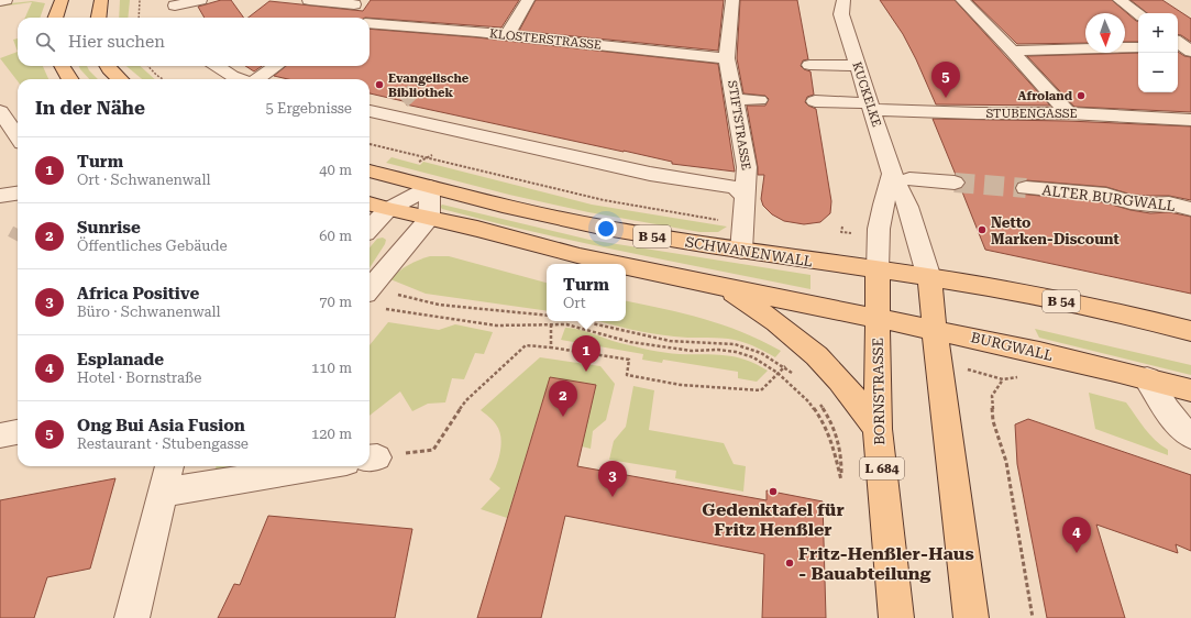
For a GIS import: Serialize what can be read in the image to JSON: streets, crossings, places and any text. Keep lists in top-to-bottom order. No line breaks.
{"streets":{"main road":["B 54","SCHWANENWALL","BURGWALL","BORNSTRASSE","L 684"],"street":["KLOSTERSTRASSE","KUCKELKE","STUBENGASSE","STIFTSTRASSE","ALTER BURGWALL"]},"crossings":[["KLOSTERSTRASSE","STIFTSTRASSE"],["KUCKELKE","STUBENGASSE"],["KUCKELKE","B 54"],["KUCKELKE","SCHWANENWALL"],["STIFTSTRASSE","SCHWANENWALL"],["B 54","SCHWANENWALL"],["B 54","BURGWALL"],["B 54","BORNSTRASSE"],["SCHWANENWALL","BORNSTRASSE"],["BURGWALL","BORNSTRASSE"]],"places":["Evangelische Bibliothek","Afroland","Netto Marken-Discount","Gedenktafel für Fritz Henßler","Fritz-Henßler-Haus - Bauabteilung"],"north":"bottom","page":{"map_buttons":["+","−"],"search":"Hier suchen","pins":["5","1","2","3","4"],"heading":["In der Nähe","5 Ergebnisse"],"list":[{"mark":"1","name":"Turm","note":"Ort · Schwanenwall","value":"40 m"},{"mark":"2","name":"Sunrise","note":"Öffentliches Gebäude","value":"60 m"},{"mark":"3","name":"Africa Positive","note":"Büro · Schwanenwall","value":"70 m"},{"mark":"4","name":"Esplanade","note":"Hotel · Bornstraße","value":"110 m"},{"mark":"5","name":"Ong Bui Asia Fusion","note":"Restaurant · Stubengasse","value":"120 m"}],"popup":["Turm","Ort"]}}
